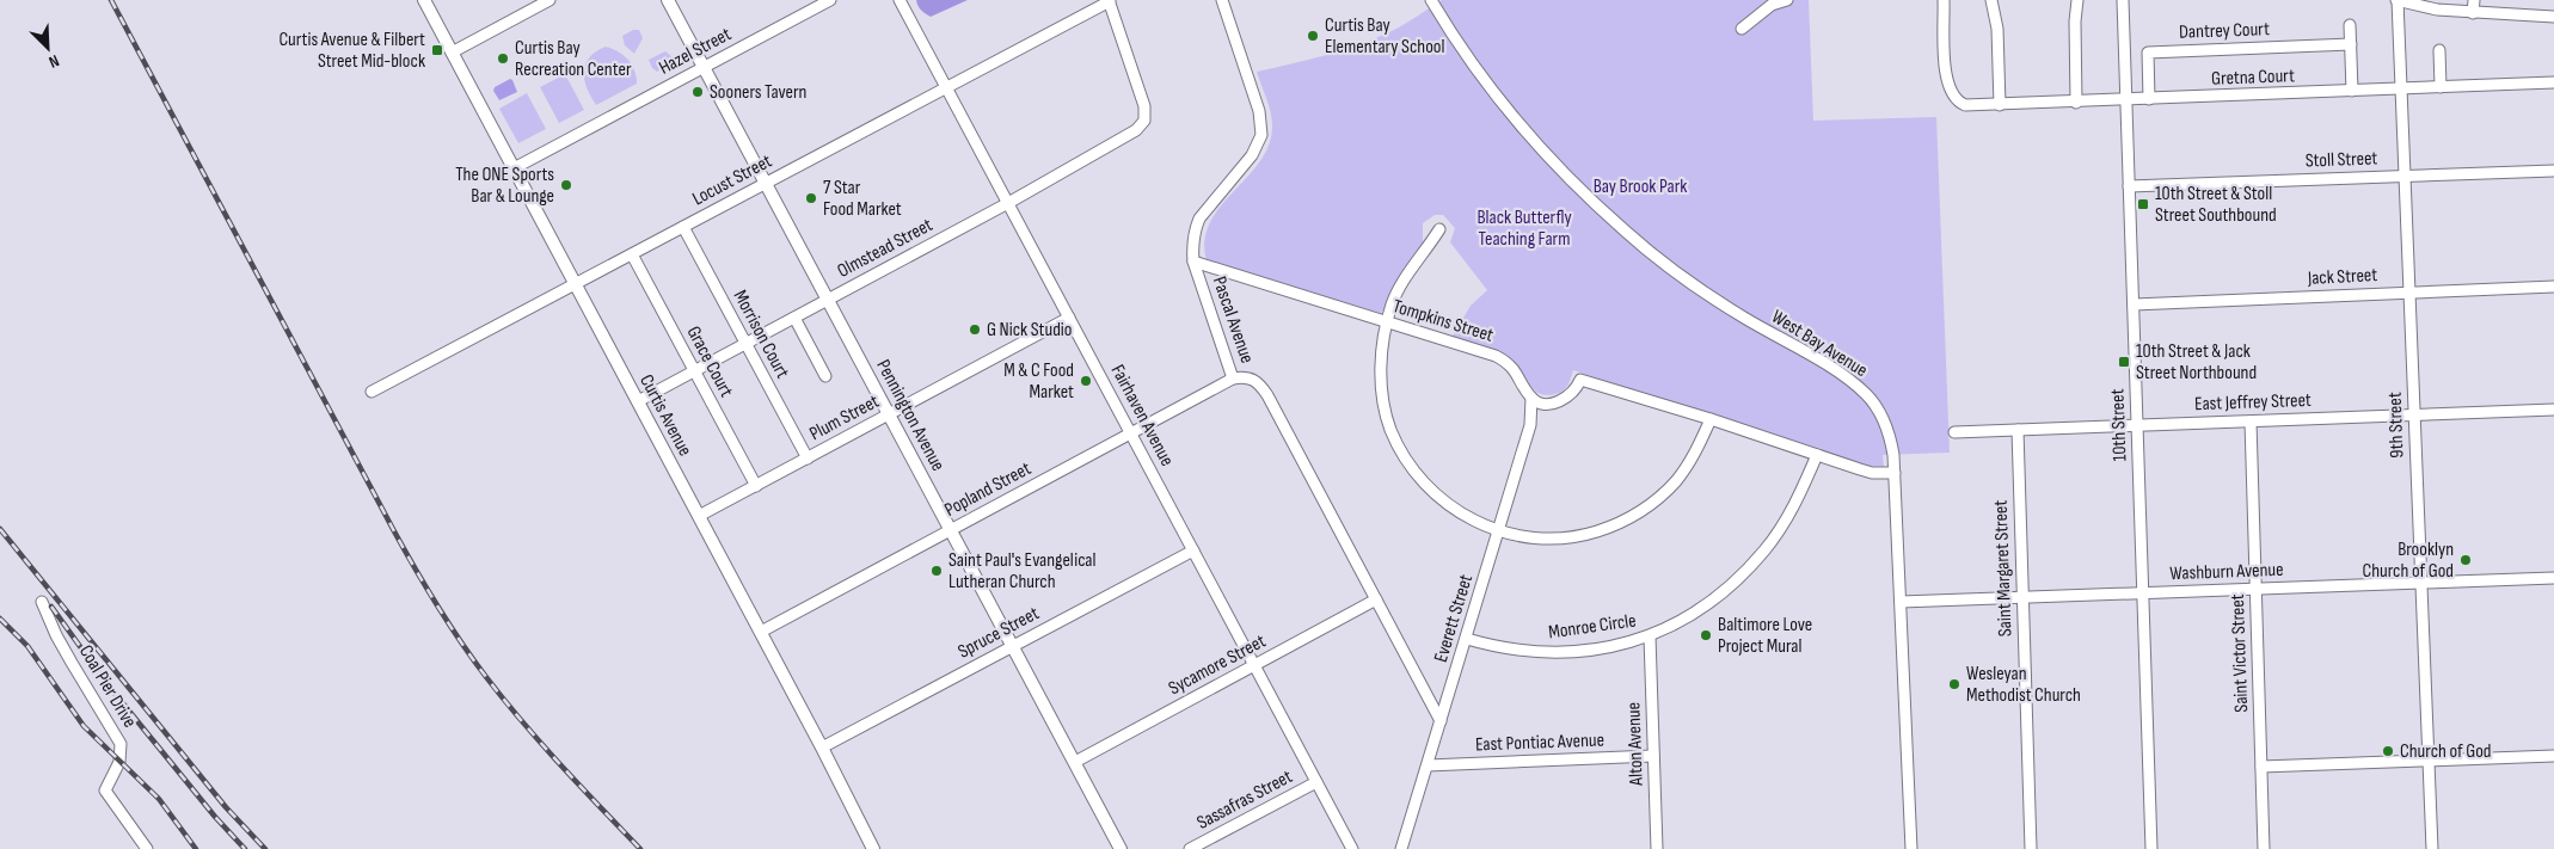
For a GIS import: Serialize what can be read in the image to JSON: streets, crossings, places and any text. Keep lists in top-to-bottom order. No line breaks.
{"streets":{"main road":["Curtis Avenue","Pennington Avenue"],"street":["Dantrey Court","Hazel Street","Gretna Court","Stoll Street","Locust Street","Olmstead Street","Jack Street","Pascal Avenue","Tompkins Street","Morrison Court","West Bay Avenue","Grace Court","East Jeffrey Street","Fairhaven Avenue","Plum Street","10th Street","9th Street","Popland Street","Saint Margaret Street","Washburn Avenue","Everett Street","Monroe Circle","Spruce Street","Saint Victor Street","Sycamore Street","Coal Pier Drive","East Pontiac Avenue","Alton Avenue","Sassafras Street"]},"crossings":[["Dantrey Court","Gretna Court"],["Hazel Street","Curtis Avenue"],["Hazel Street","Pennington Avenue"],["Gretna Court","10th Street"],["Gretna Court","9th Street"],["Stoll Street","10th Street"],["Stoll Street","9th Street"],["Locust Street","Olmstead Street"],["Locust Street","Morrison Court"],["Locust Street","Grace Court"],["Locust Street","Curtis Avenue"],["Locust Street","Pennington Avenue"],["Locust Street","Fairhaven Avenue"],["Olmstead Street","Morrison Court"],["Olmstead Street","Grace Court"],["Olmstead Street","Curtis Avenue"],["Olmstead Street","Pennington Avenue"],["Olmstead Street","Fairhaven Avenue"],["Jack Street","10th Street"],["Jack Street","9th Street"],["Pascal Avenue","Tompkins Street"],["Pascal Avenue","Popland Street"],["Pascal Avenue","Everett Street"],["Pascal Avenue","Sycamore Street"],["Tompkins Street","Everett Street"],["Morrison Court","Plum Street"],["West Bay Avenue","Washburn Avenue"],["Grace Court","Plum Street"],["East Jeffrey Street","10th Street"],["East Jeffrey Street","9th Street"],["East Jeffrey Street","Saint Margaret Street"],["East Jeffrey Street","Saint Victor Street"],["Curtis Avenue","Plum Street"],["Curtis Avenue","Popland Street"],["Curtis Avenue","Spruce Street"],["Pennington Avenue","Plum Street"],["Pennington Avenue","Popland Street"],["Pennington Avenue","Spruce Street"],["Pennington Avenue","Sycamore Street"],["Fairhaven Avenue","Plum Street"],["Fairhaven Avenue","Popland Street"],["Fairhaven Avenue","Spruce Street"],["Fairhaven Avenue","Sycamore Street"],["Fairhaven Avenue","Sassafras Street"],["10th Street","Washburn Avenue"],["9th Street","Washburn Avenue"],["Saint Margaret Street","Washburn Avenue"],["Washburn Avenue","Saint Victor Street"],["Everett Street","Monroe Circle"],["Everett Street","East Pontiac Avenue"],["Monroe Circle","Alton Avenue"],["East Pontiac Avenue","Alton Avenue"]],"parks":["Bay Brook Park","Black Butterfly Teaching Farm"],"places":{"other":["Curtis Bay Elementary School","Curtis Bay Recreation Center","Sooners Tavern","The ONE Sports Bar & Lounge","7 Star Food Market","G Nick Studio","M & C Food Market","Brooklyn Church of God","Saint Paul's Evangelical Lutheran Church","Baltimore Love Project Mural","Wesleyan Methodist Church","Church of God"],"transit":["Curtis Avenue & Filbert Street Mid-block","10th Street & Stoll Street Southbound","10th Street & Jack Street Northbound"]},"north":"bottom right"}
